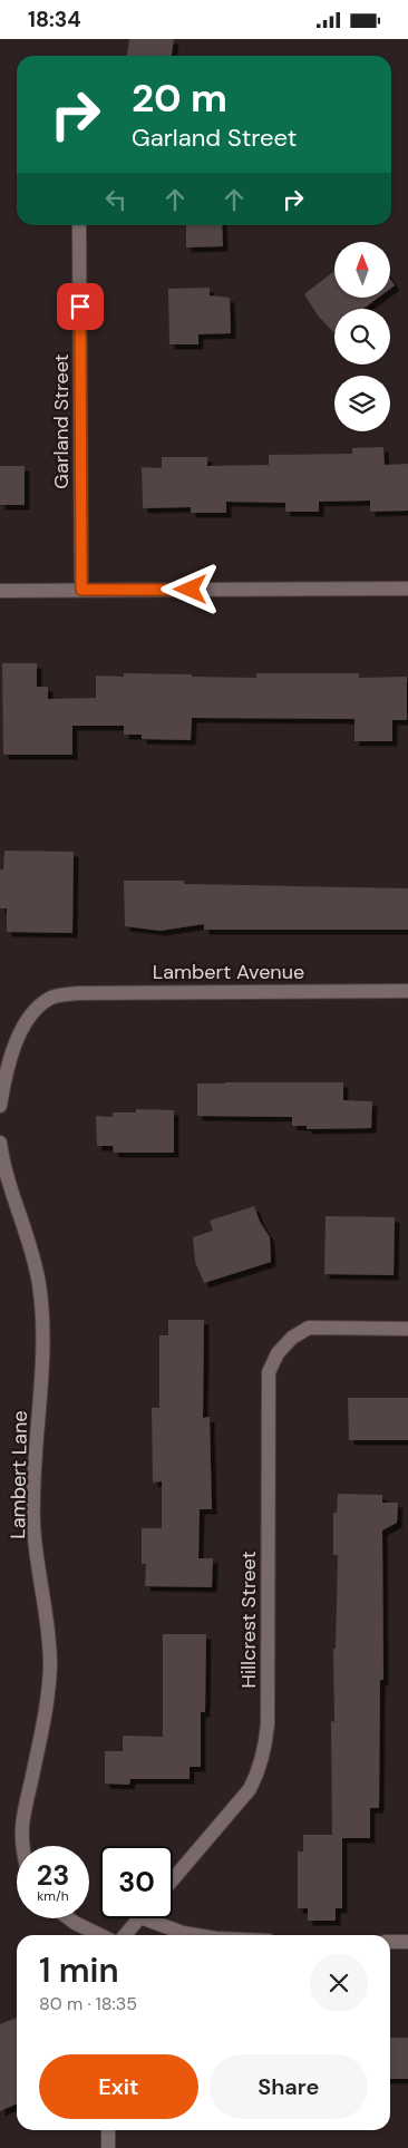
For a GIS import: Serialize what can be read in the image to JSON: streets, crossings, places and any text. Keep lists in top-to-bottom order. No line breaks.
{"streets":{"street":["Garland Street","Lambert Avenue","Lambert Lane","Hillcrest Street"]},"north":"top","page":{"status":"18:34","turn":["20 m","Garland Street"],"speed":"23 km/h","limit":"30","heading":["1 min","80 m · 18:35"],"buttons":["Exit","Share"]}}
